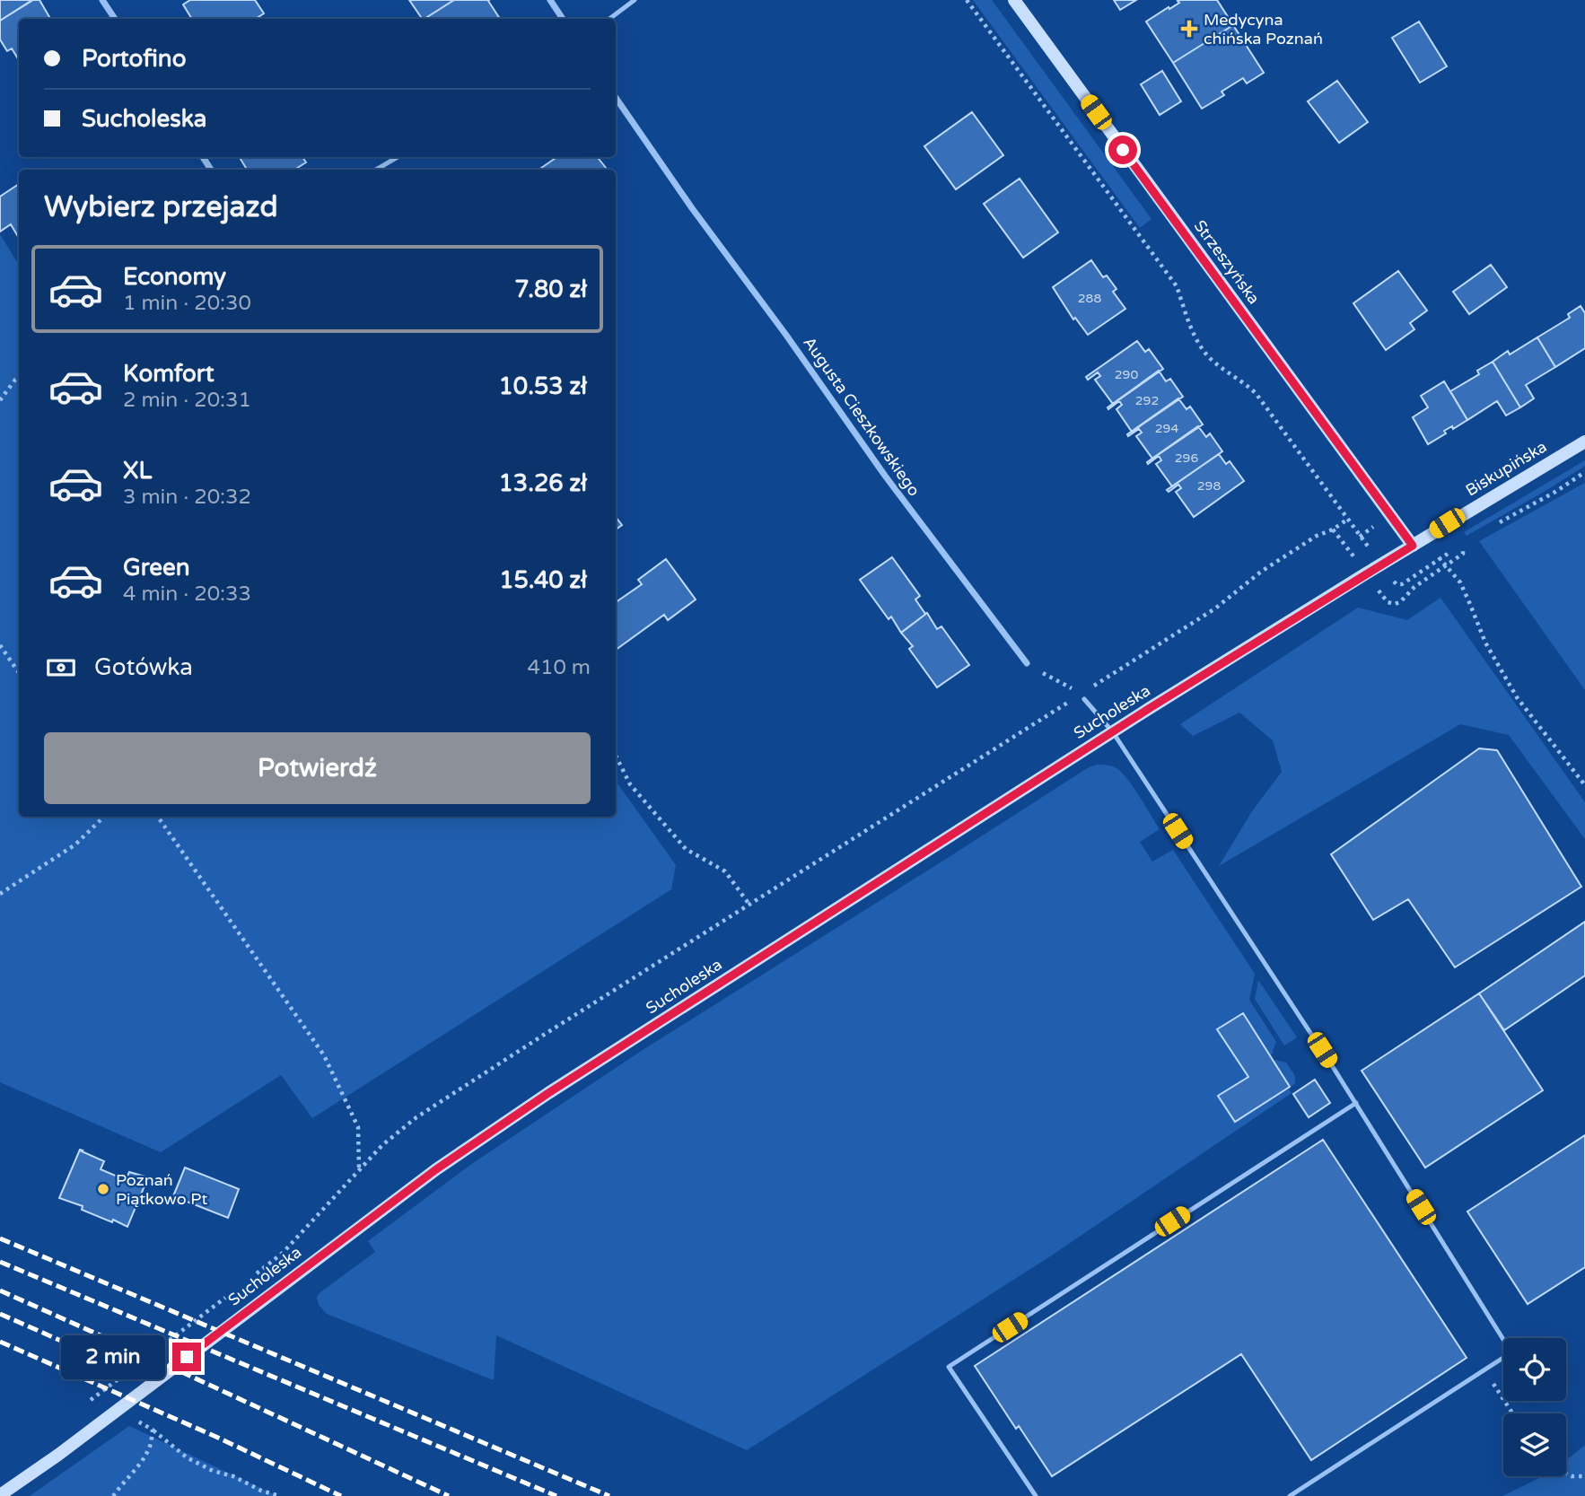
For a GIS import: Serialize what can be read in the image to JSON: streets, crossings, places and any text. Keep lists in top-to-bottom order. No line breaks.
{"streets":{"street":["Strzeszyńska","Augusta Cieszkowskiego","Biskupińska","Sucholeska"]},"crossings":[["Strzeszyńska","Biskupińska"],["Strzeszyńska","Sucholeska"],["Biskupińska","Sucholeska"]],"places":{"health":["Medycyna chińska Poznań"],"other":["Poznań Piątkowo Pt"]},"house_numbers":["288","290","292","294","296","298"],"page":{"banner":["Portofino","Sucholeska"],"heading":"Wybierz przejazd","list":[{"name":"Economy","note":"1 min · 20:30","value":"7.80 zł"},{"name":"Komfort","note":"2 min · 20:31","value":"10.53 zł"},{"name":"XL","note":"3 min · 20:32","value":"13.26 zł"},{"name":"Green","note":"4 min · 20:33","value":"15.40 zł"}],"pay":["Gotówka","410 m"],"buttons":"Potwierdź","bubble":"2 min"}}
